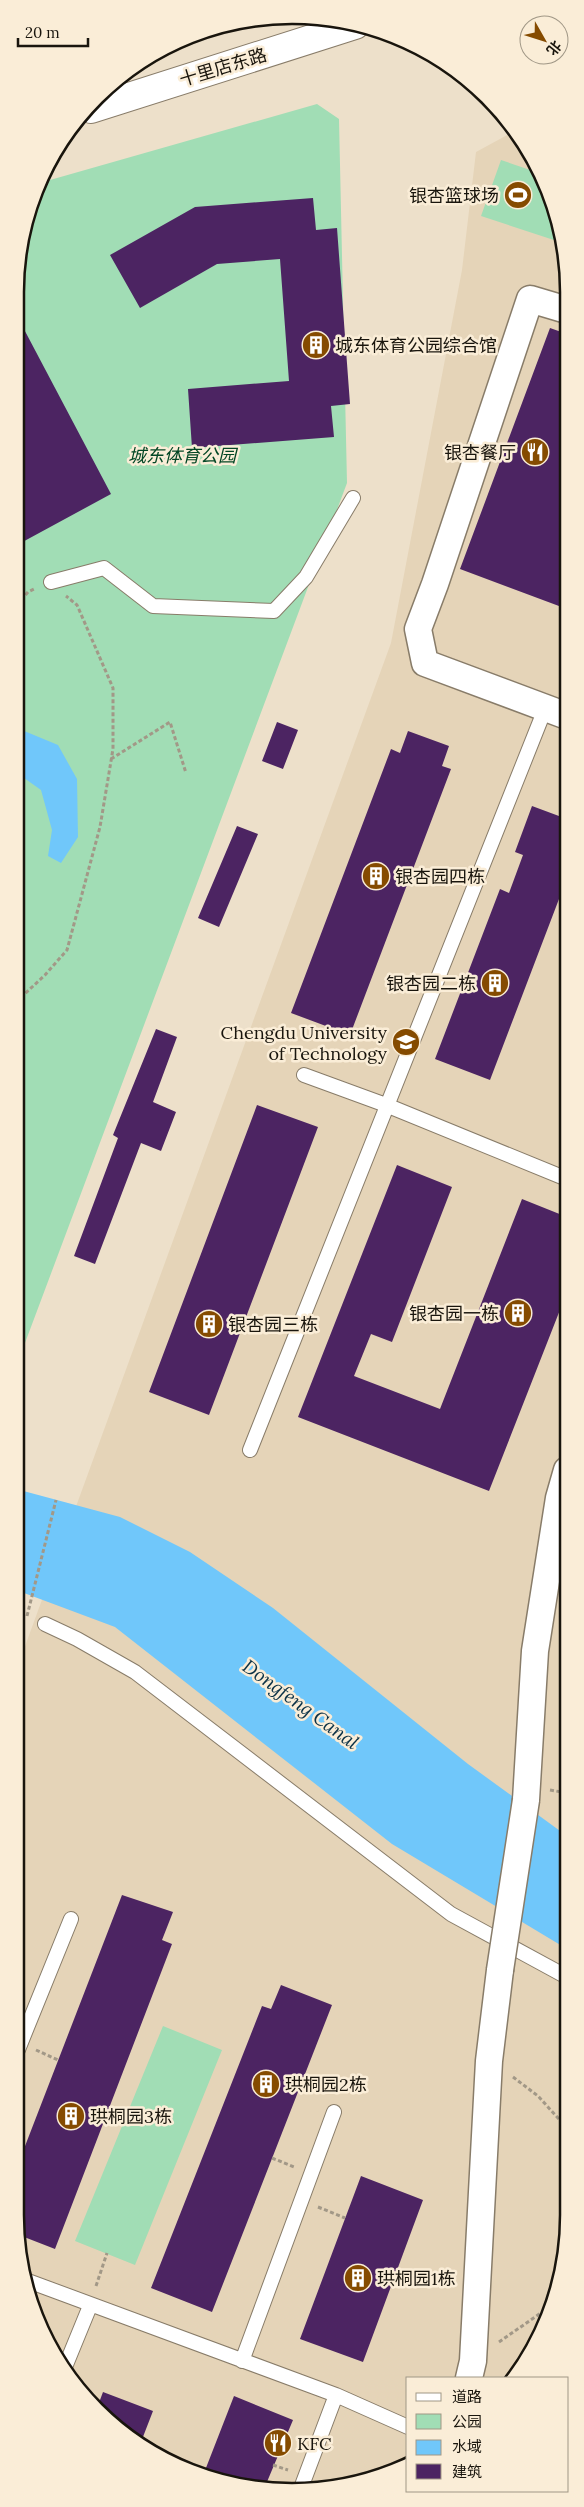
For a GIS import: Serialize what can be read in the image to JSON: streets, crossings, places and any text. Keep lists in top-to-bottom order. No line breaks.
{"streets":{"street":["十里店东路"]},"water":["Dongfeng Canal"],"parks":["城东体育公园"],"places":{"sports":["银杏篮球场"],"building":["城东体育公园综合馆","银杏园四栋","银杏园二栋","银杏园一栋","银杏园三栋","珙桐园2栋","珙桐园3栋","珙桐园1栋"],"restaurant":["银杏餐厅","KFC"],"school or university":["Chengdu University of Technology"]},"legend":["道路","公园","水域","建筑"],"scale_bar":"20 m","north":"bottom right"}
